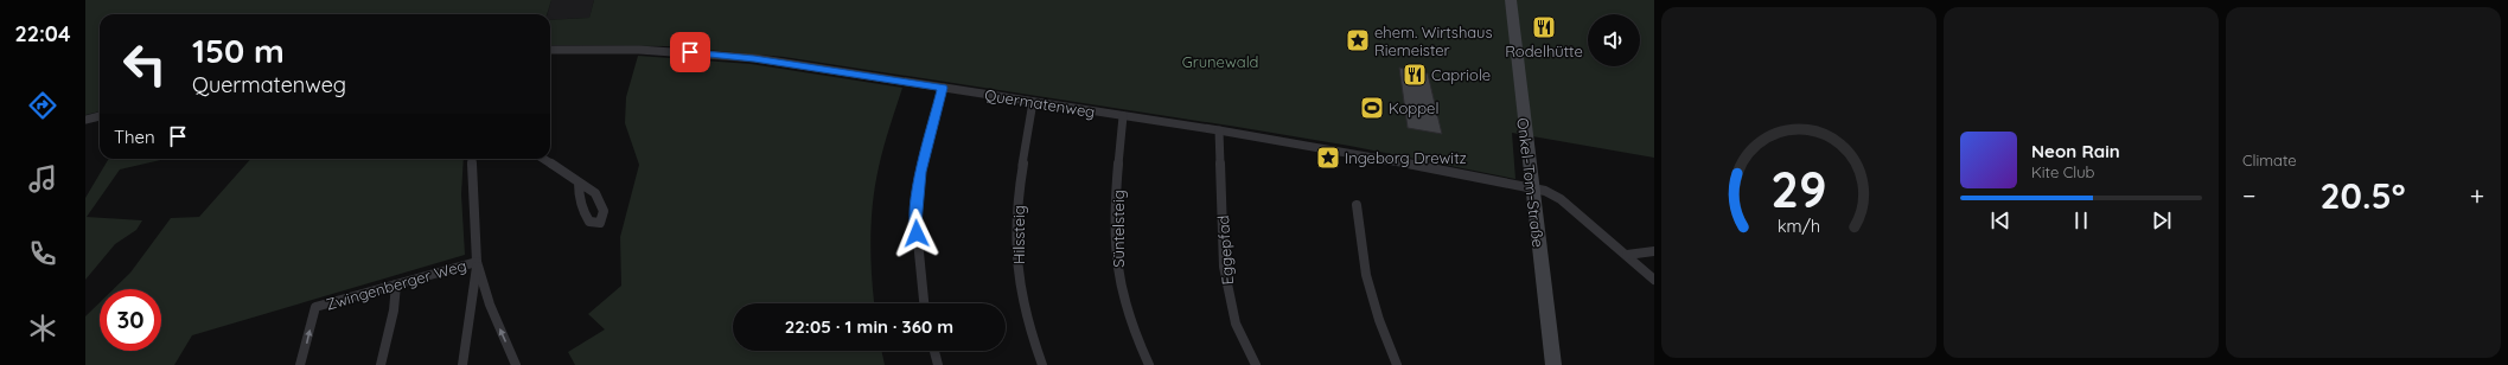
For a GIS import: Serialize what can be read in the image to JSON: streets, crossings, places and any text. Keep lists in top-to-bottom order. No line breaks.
{"streets":{"main road":["Onkel-Tom-Straße"],"street":["Quermatenweg","Süntelsteig","Hilssteig","Eggepfad","Zwingenberger Weg"]},"crossings":[["Quermatenweg","Onkel-Tom-Straße"],["Quermatenweg","Süntelsteig"],["Quermatenweg","Hilssteig"],["Quermatenweg","Eggepfad"]],"one_way":["Zwingenberger Weg"],"parks":["Grunewald"],"places":{"restaurant":["Rodelhütte","Capriole"],"place":["ehem. Wirtshaus Riemeister","Ingeborg Drewitz"],"sports":["Koppel"]},"page":{"tabs":"22:04","tile":"Climate","turn":["150 m","Quermatenweg"],"then":"Then","song":["Neon Rain","Kite Club"],"heat":["−","20.5°","+"],"limit":"30","trip":"22:05 · 1 min · 360 m","gauge":["29","km/h"]}}
